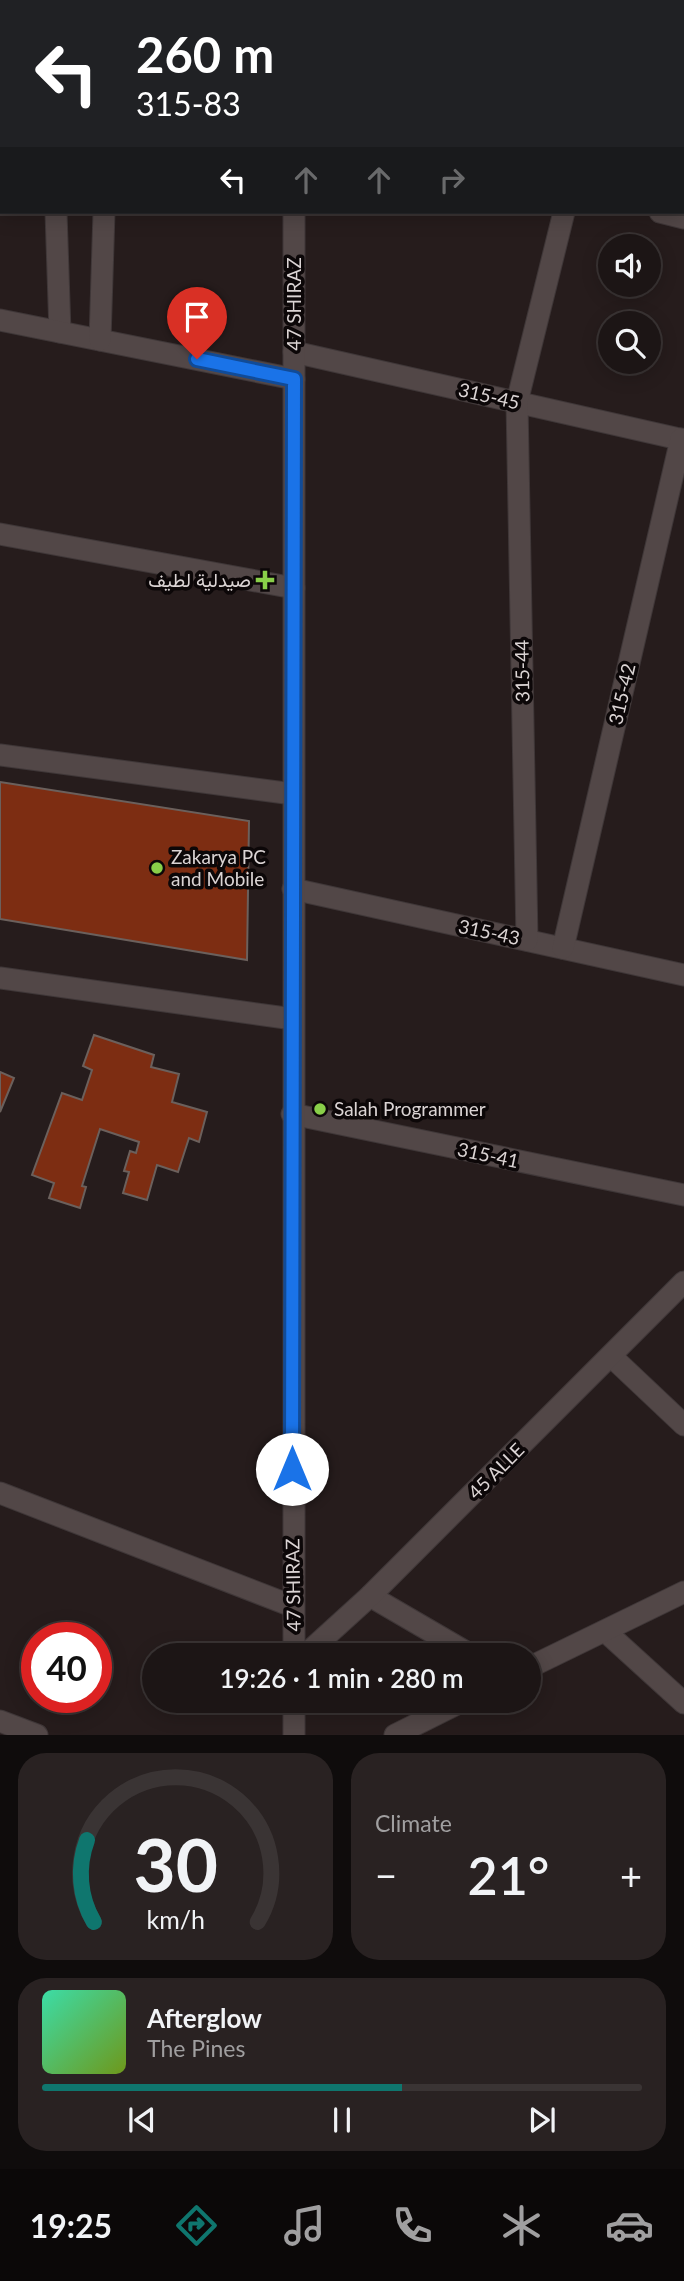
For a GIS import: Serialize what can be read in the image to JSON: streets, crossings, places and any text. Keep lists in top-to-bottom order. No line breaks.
{"streets":{"street":["47 SHIRAZ","315-45","315-44","315-42","315-43","315-41","45 ALLE"]},"crossings":[["47 SHIRAZ","315-45"],["47 SHIRAZ","315-43"],["47 SHIRAZ","315-41"],["315-45","315-44"],["315-45","315-42"],["315-44","315-43"],["315-42","315-43"]],"places":{"health":["صیدلیة لطیف"],"other":["Zakarya PC and Mobile","Salah Programmer"]},"page":{"turn":["260 m","315-83"],"limit":"40","trip":"19:26 · 1 min · 280 m","tile":"Climate","heat":["−","21°","+"],"song":["Afterglow","The Pines"],"tabs":"19:25","gauge":["30","km/h"]}}
